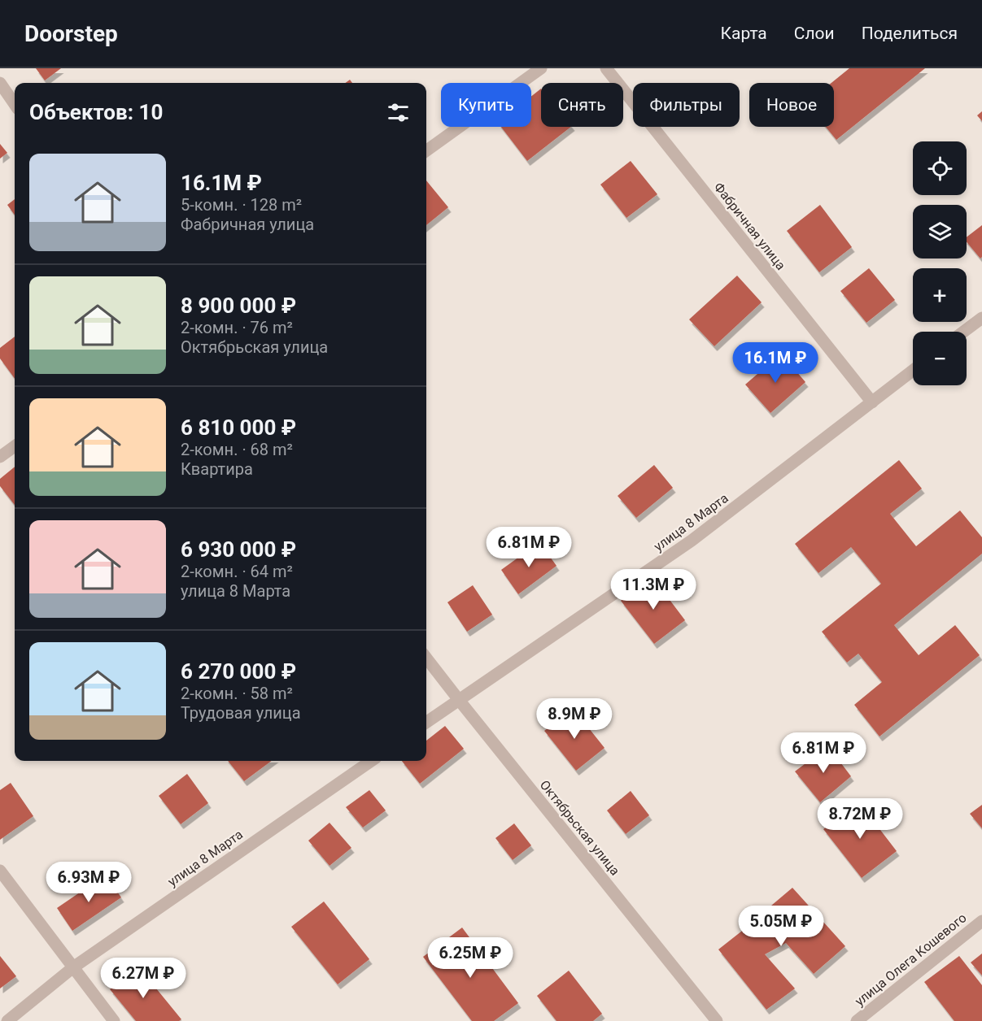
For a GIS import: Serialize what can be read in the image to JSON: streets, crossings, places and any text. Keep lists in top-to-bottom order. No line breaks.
{"streets":{"street":["Фабричная улица","улица 8 Марта","Октябрьская улица","улица Олега Кошевого"]},"crossings":[["Фабричная улица","улица 8 Марта"],["улица 8 Марта","Октябрьская улица"]],"page":{"header":"Doorstep","nav":["Карта","Слои","Поделиться"],"chip":["Купить","Снять","Фильтры","Новое"],"heading":"Объектов: 10","map_buttons":["+","−"],"list":[{"name":"16.1M ₽","note":"5-комн. · 128 m² · Фабричная улица"},{"name":"8 900 000 ₽","note":"2-комн. · 76 m² · Октябрьская улица"},{"name":"6 810 000 ₽","note":"2-комн. · 68 m² · Квартира"},{"name":"6 930 000 ₽","note":"2-комн. · 64 m² · улица 8 Марта"},{"name":"6 270 000 ₽","note":"2-комн. · 58 m² · Трудовая улица"}],"price":["16.1M ₽","6.81M ₽","11.3M ₽","8.9M ₽","6.81M ₽","8.72M ₽","6.93M ₽","5.05M ₽","6.25M ₽","6.27M ₽"]}}
